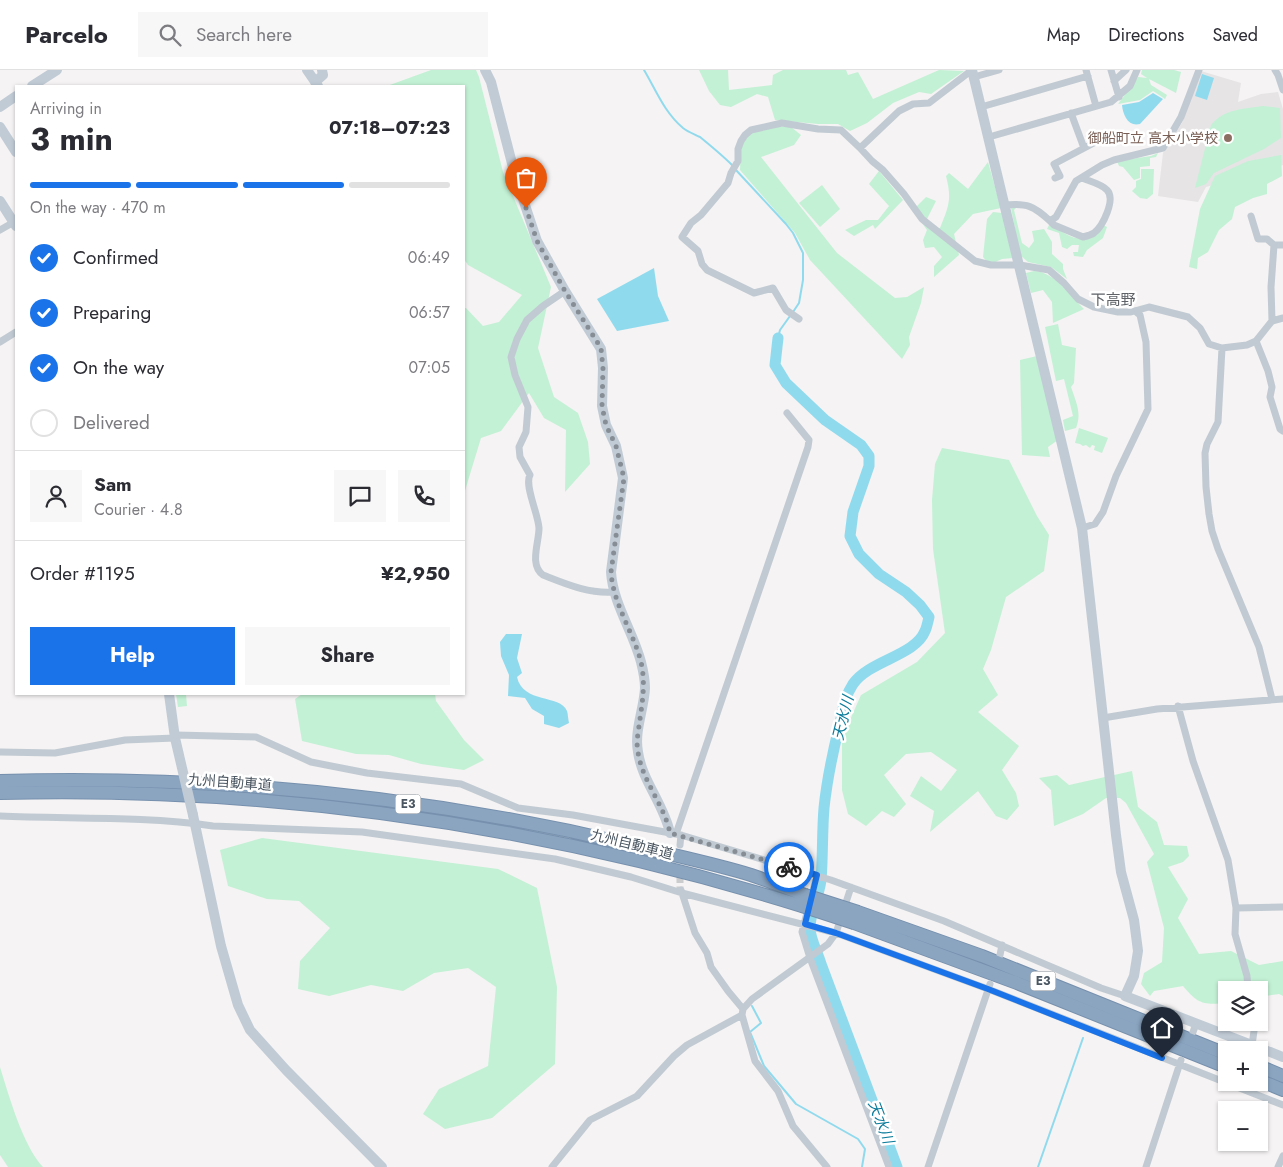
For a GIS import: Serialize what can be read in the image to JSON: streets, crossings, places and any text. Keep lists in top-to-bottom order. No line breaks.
{"streets":{"highway":["九州自動車道","E3"]},"districts":["下高野"],"water":["天水川"],"places":["御船町立 高木小学校"],"page":{"header":"Parcelo","search":"Search here","nav":["Map","Directions","Saved"],"heading":["3 min","Arriving in","07:18–07:23"],"panel":["Sam","Courier · 4.8","Order #1195","¥2,950"],"bar":"On the way · 470 m","list":[["Confirmed","06:49"],["Preparing","06:57"],["On the way","07:05"],"Delivered"],"buttons":["Help","Share"],"map_buttons":["+","−"]}}
